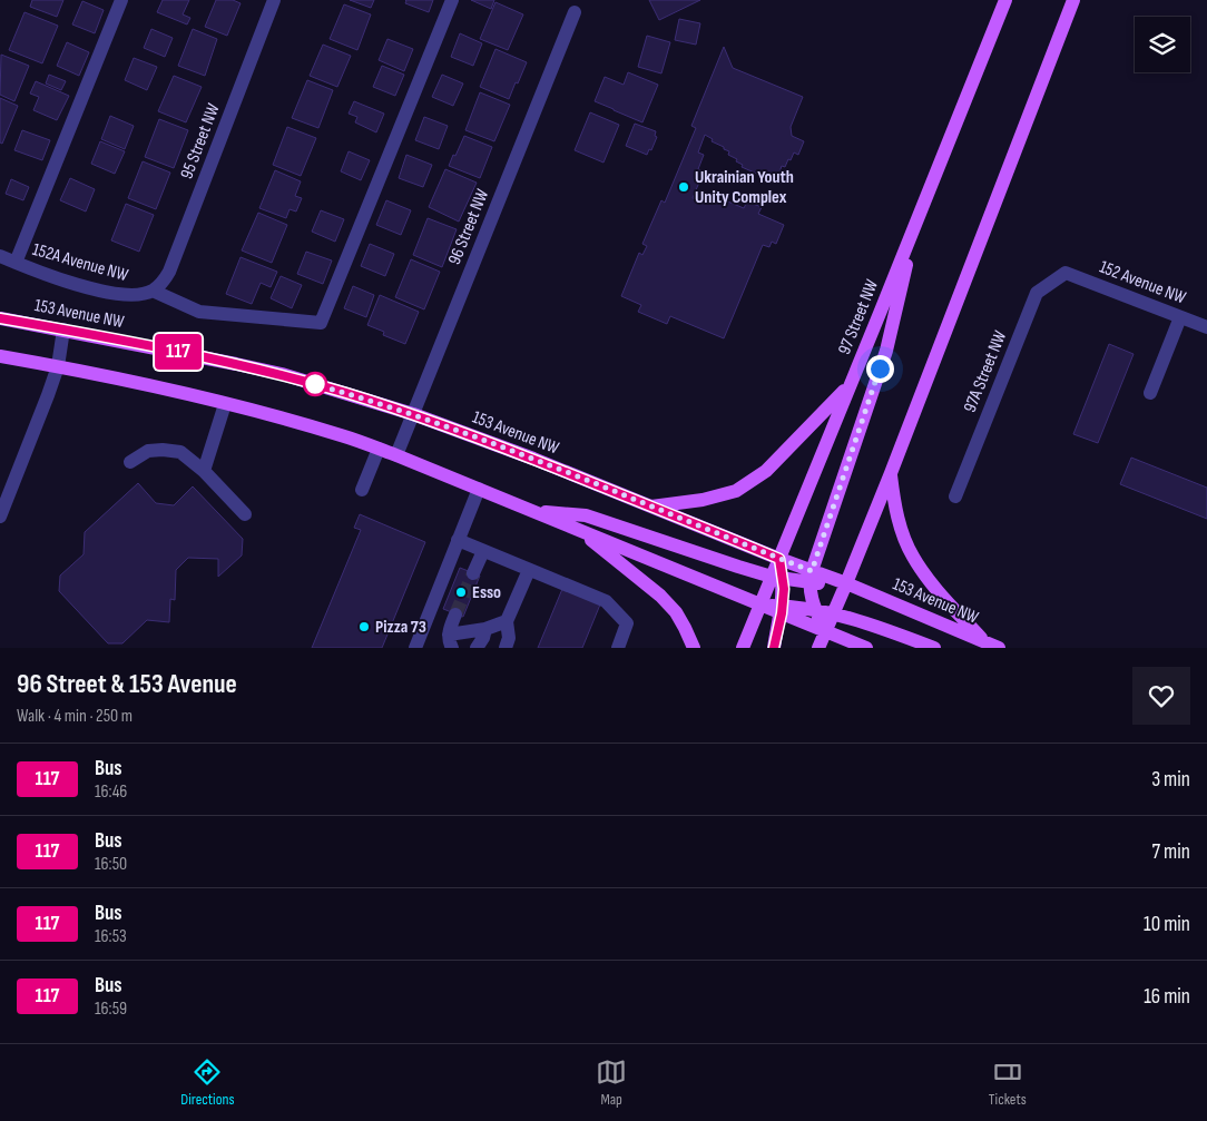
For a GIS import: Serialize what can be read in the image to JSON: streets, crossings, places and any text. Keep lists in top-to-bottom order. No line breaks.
{"streets":{"main road":["153 Avenue NW","97 Street NW"],"street":["95 Street NW","96 Street NW","152A Avenue NW","152 Avenue NW","97A Street NW"]},"crossings":[["95 Street NW","152A Avenue NW"],["96 Street NW","153 Avenue NW"],["152 Avenue NW","97A Street NW"],["153 Avenue NW","97 Street NW"]],"places":["Ukrainian Youth Unity Complex","Esso","Pizza 73"],"lines":["bus line 117"],"page":{"on_map":"117","heading":["96 Street & 153 Avenue","Walk · 4 min · 250 m"],"list":[{"mark":"117","name":"Bus","note":"16:46","value":"3 min"},{"mark":"117","name":"Bus","note":"16:50","value":"7 min"},{"mark":"117","name":"Bus","note":"16:53","value":"10 min"},{"mark":"117","name":"Bus","note":"16:59","value":"16 min"}],"tabs":["Directions","Map","Tickets"]}}
